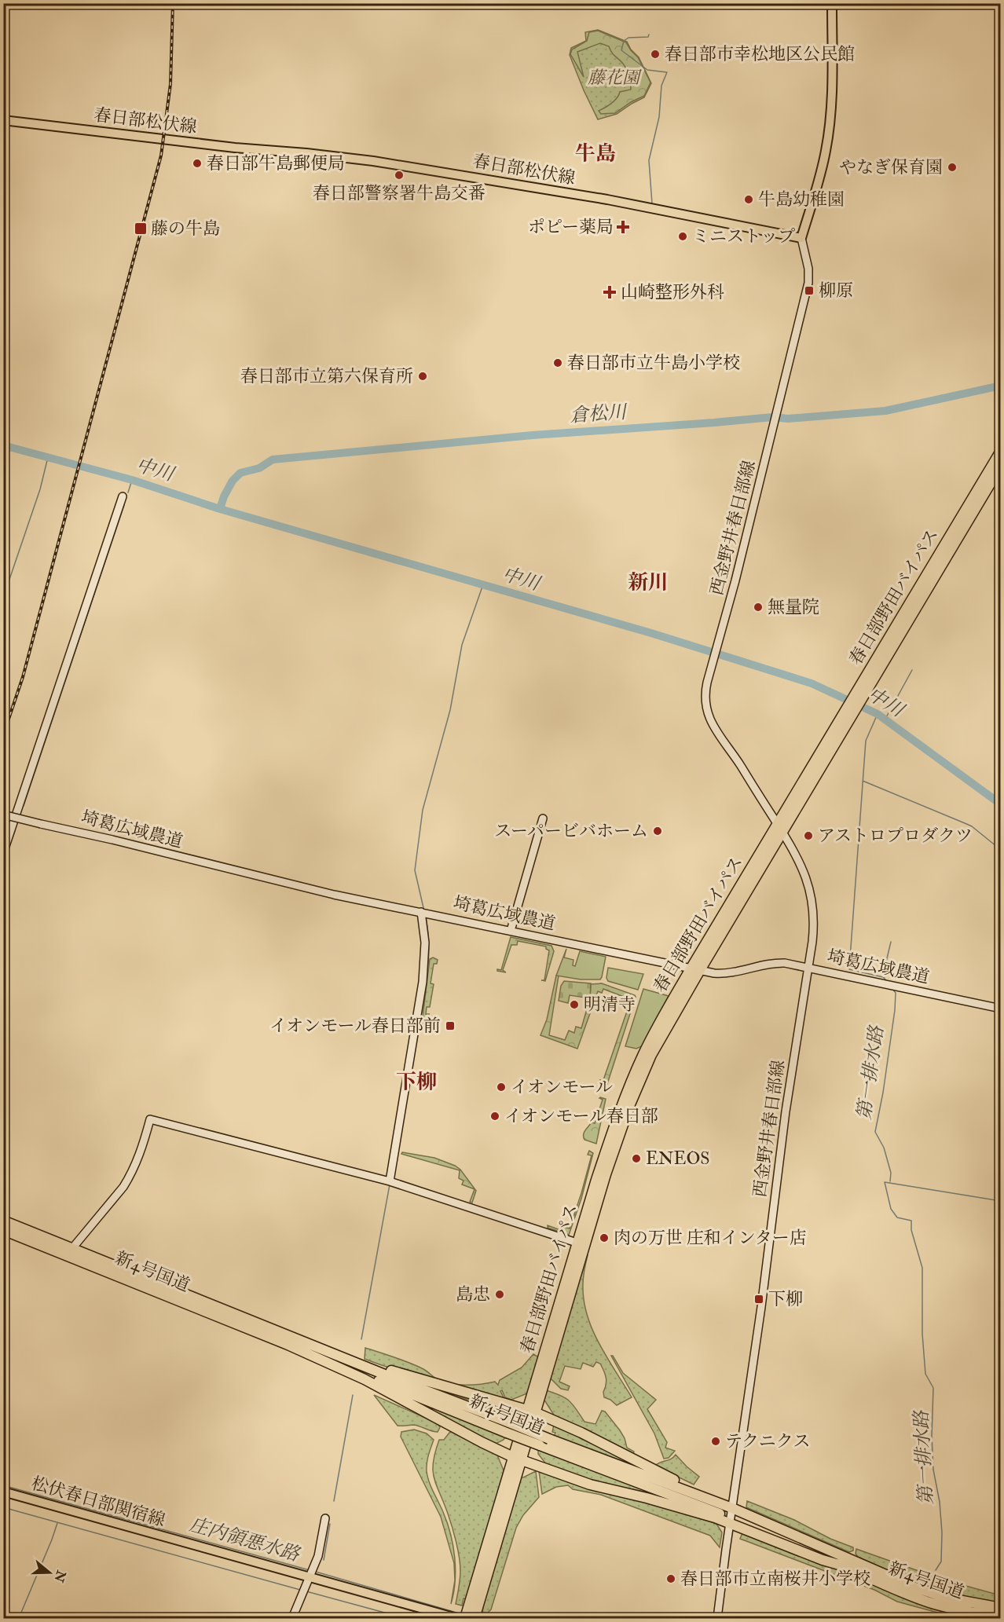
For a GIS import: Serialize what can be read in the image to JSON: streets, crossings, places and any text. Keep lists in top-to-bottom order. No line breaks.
{"streets":{"highway":["春日部野田バイパス","新4号国道"],"main road":["春日部松伏線","松伏春日部関宿線"],"street":["西金野井春日部線","埼葛広域農道"]},"crossings":[["春日部松伏線","西金野井春日部線"],["西金野井春日部線","春日部野田バイパス"],["西金野井春日部線","埼葛広域農道"],["西金野井春日部線","新4号国道"],["春日部野田バイパス","埼葛広域農道"]],"districts":["牛島","新川","下柳"],"water":["倉松川","中川","第一排水路","庄内領悪水路"],"parks":["藤花園"],"places":{"other":["春日部市幸松地区公民館","春日部牛島郵便局","やなぎ保育園","春日部警察署牛島交番","牛島幼稚園","ミニストップ","春日部市立牛島小学校","春日部市立第六保育所","無量院","スーパービバホーム","アストロプロダクツ","明清寺","イオンモール","イオンモール春日部","ENEOS","肉の万世 庄和インター店","島忠","テクニクス","春日部市立南桜井小学校"],"health":["ポピー薬局","山崎整形外科"],"transit":["藤の牛島","柳原","イオンモール春日部前","下柳"]},"north":"right"}
